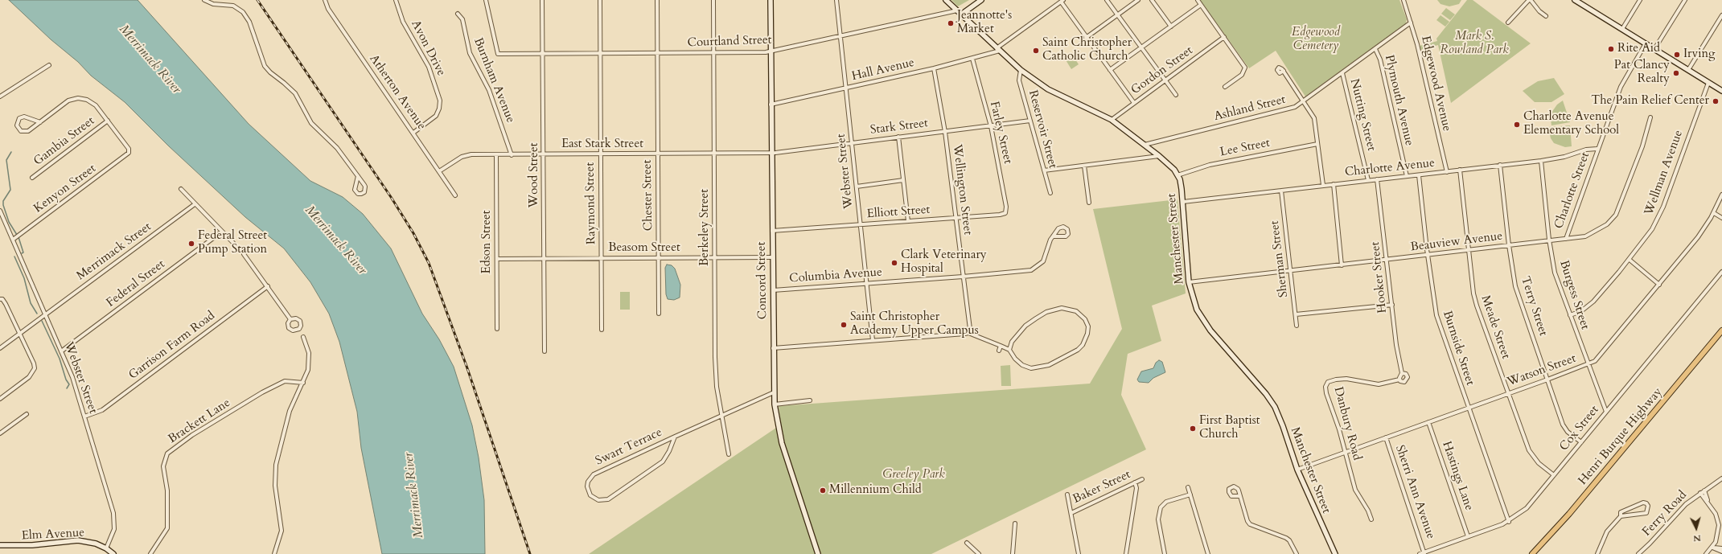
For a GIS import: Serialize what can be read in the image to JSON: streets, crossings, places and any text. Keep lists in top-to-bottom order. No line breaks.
{"streets":{"main road":["Manchester Street","Concord Street","Henri Burque Highway","Elm Avenue"],"street":["Courtland Street","Avon Drive","Hall Avenue","Gordon Street","Burnham Avenue","Edgewood Avenue","Atherton Avenue","Plymouth Avenue","Ashland Street","Nutting Street","Stark Street","Reservoir Street","Farley Street","Gambia Street","East Stark Street","Lee Street","Charlotte Avenue","Webster Street","Wellman Avenue","Wood Street","Kenyon Street","Wellington Street","Charlotte Street","Chester Street","Raymond Street","Elliott Street","Berkeley Street","Edson Street","Beauview Avenue","Beasom Street","Merrimack Street","Sherman Street","Columbia Avenue","Hooker Street","Federal Street","Burgess Street","Terry Street","Meade Street","Garrison Farm Road","Burnside Street","Watson Street","Brackett Lane","Danbury Road","Cox Street","Swart Terrace","Hastings Lane","Baker Street","Sherri Ann Avenue","Ferry Road"]},"crossings":[["Courtland Street","Webster Street"],["Courtland Street","Wood Street"],["Courtland Street","Chester Street"],["Courtland Street","Raymond Street"],["Courtland Street","Berkeley Street"],["Courtland Street","Manchester Street"],["Courtland Street","Concord Street"],["Avon Drive","Atherton Avenue"],["Hall Avenue","Farley Street"],["Hall Avenue","Webster Street"],["Hall Avenue","Wellington Street"],["Hall Avenue","Manchester Street"],["Hall Avenue","Concord Street"],["Gordon Street","Manchester Street"],["Burnham Avenue","East Stark Street"],["Edgewood Avenue","Ashland Street"],["Edgewood Avenue","Charlotte Avenue"],["Atherton Avenue","East Stark Street"],["Plymouth Avenue","Ashland Street"],["Plymouth Avenue","Charlotte Avenue"],["Ashland Street","Nutting Street"],["Ashland Street","Manchester Street"],["Nutting Street","Charlotte Avenue"],["Stark Street","Reservoir Street"],["Stark Street","Farley Street"],["Stark Street","East Stark Street"],["Stark Street","Webster Street"],["Stark Street","Wellington Street"],["Stark Street","Concord Street"],["Reservoir Street","Manchester Street"],["Farley Street","Elliott Street"],["Gambia Street","Kenyon Street"],["East Stark Street","Wood Street"],["East Stark Street","Chester Street"],["East Stark Street","Raymond Street"],["East Stark Street","Berkeley Street"],["East Stark Street","Edson Street"],["East Stark Street","Concord Street"],["Lee Street","Manchester Street"],["Charlotte Avenue","Charlotte Street"],["Charlotte Avenue","Manchester Street"],["Charlotte Avenue","Sherman Street"],["Charlotte Avenue","Hooker Street"],["Charlotte Avenue","Burgess Street"],["Charlotte Avenue","Terry Street"],["Charlotte Avenue","Meade Street"],["Charlotte Avenue","Burnside Street"],["Webster Street","Kenyon Street"],["Webster Street","Elliott Street"],["Webster Street","Merrimack Street"],["Webster Street","Columbia Avenue"],["Webster Street","Federal Street"],["Webster Street","Garrison Farm Road"],["Webster Street","Elm Avenue"],["Wellman Avenue","Burgess Street"],["Wood Street","Beasom Street"],["Wellington Street","Elliott Street"],["Wellington Street","Columbia Avenue"],["Charlotte Street","Beauview Avenue"],["Chester Street","Beasom Street"],["Raymond Street","Beasom Street"],["Elliott Street","Concord Street"],["Berkeley Street","Beasom Street"],["Berkeley Street","Swart Terrace"],["Manchester Street","Beauview Avenue"],["Manchester Street","Watson Street"],["Edson Street","Beasom Street"],["Beauview Avenue","Sherman Street"],["Beauview Avenue","Hooker Street"],["Beauview Avenue","Burgess Street"],["Beauview Avenue","Terry Street"],["Beauview Avenue","Meade Street"],["Beauview Avenue","Burnside Street"],["Beasom Street","Concord Street"],["Columbia Avenue","Concord Street"],["Hooker Street","Danbury Road"],["Concord Street","Swart Terrace"],["Burgess Street","Watson Street"],["Burgess Street","Cox Street"],["Terry Street","Watson Street"],["Terry Street","Cox Street"],["Meade Street","Watson Street"],["Meade Street","Cox Street"],["Burnside Street","Watson Street"],["Burnside Street","Cox Street"],["Watson Street","Danbury Road"],["Watson Street","Hastings Lane"],["Watson Street","Sherri Ann Avenue"],["Cox Street","Hastings Lane"],["Cox Street","Sherri Ann Avenue"]],"water":["Merrimack River"],"parks":["Edgewood Cemetery","Mark S. Rowland Park","Greeley Park"],"places":["Jeannotte's Market","Rite Aid","Saint Christopher Catholic Church","Irving","Pat Clancy Realty","The Pain Relief Center","Charlotte Avenue Elementary School","Federal Street Pump Station","Clark Veterinary Hospital","Saint Christopher Academy Upper Campus","First Baptist Church","Millennium Child"],"north":"bottom"}
